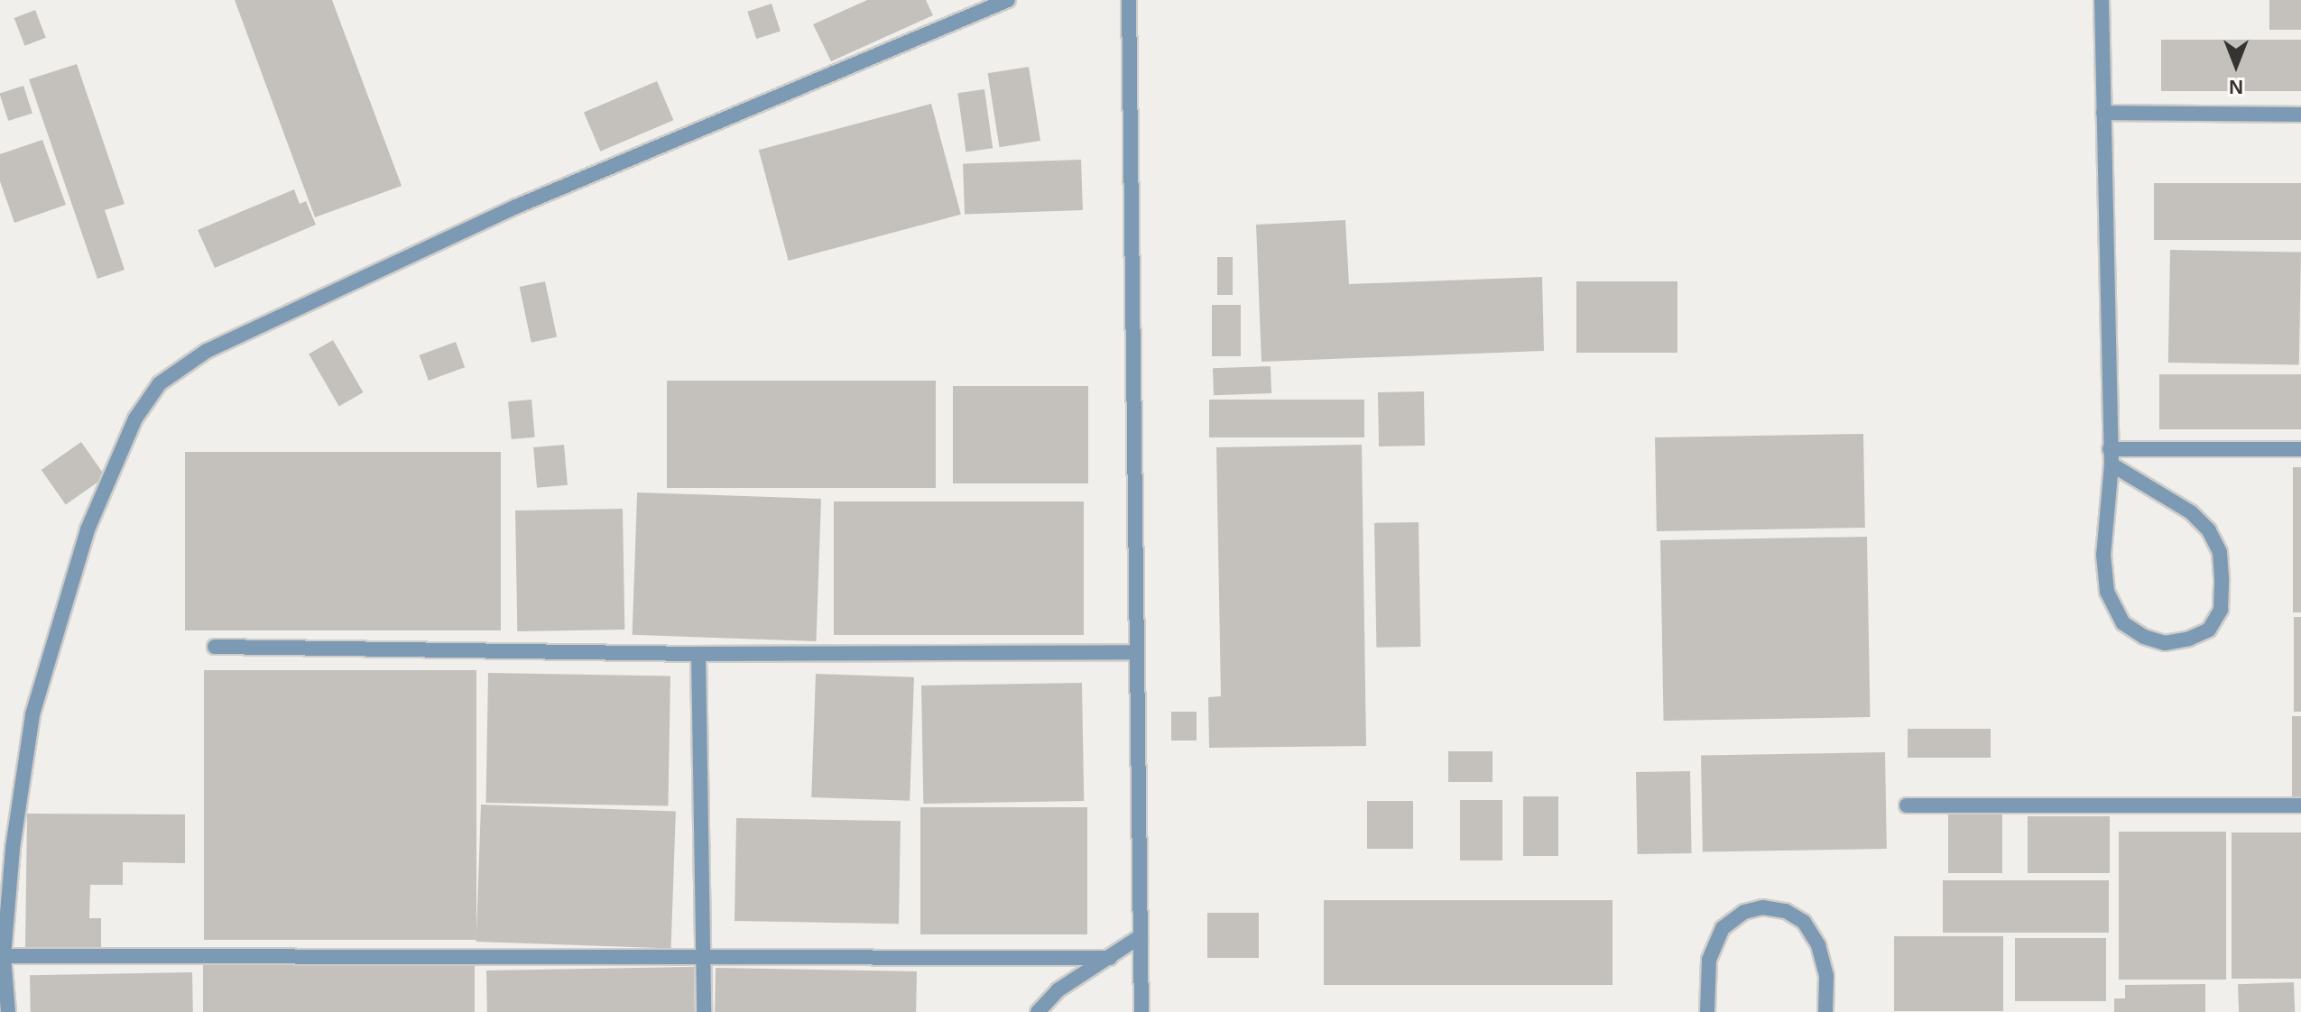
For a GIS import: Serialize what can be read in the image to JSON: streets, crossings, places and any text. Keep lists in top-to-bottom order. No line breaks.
{"north":"bottom"}
